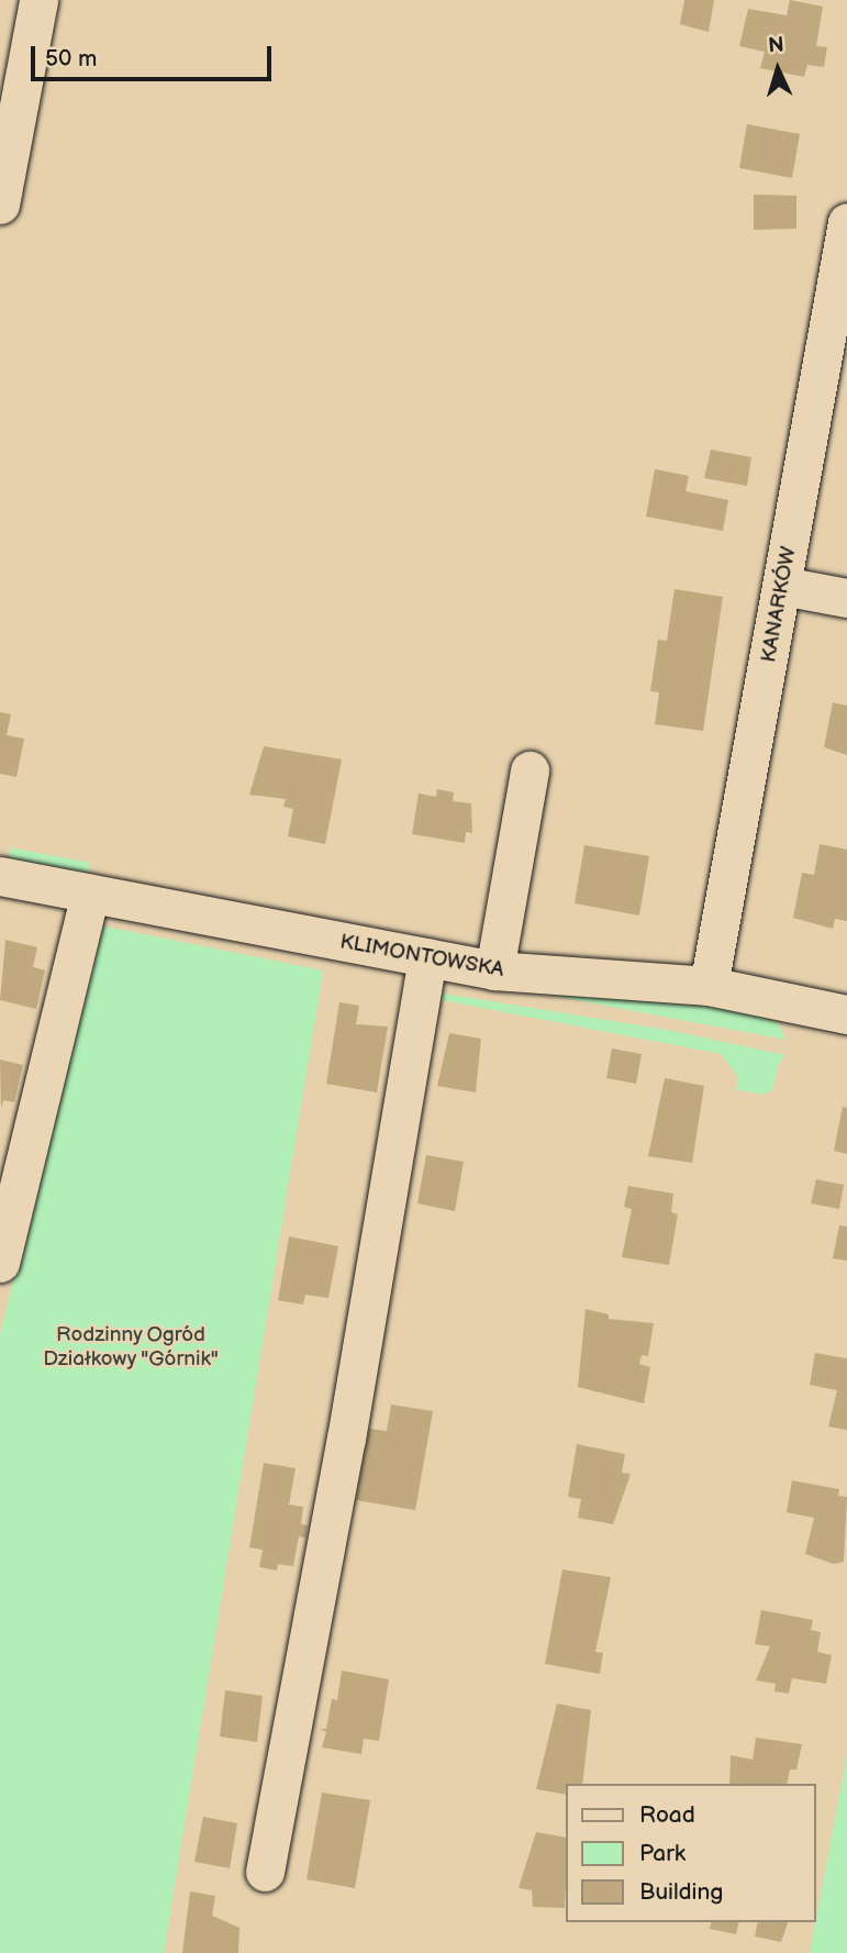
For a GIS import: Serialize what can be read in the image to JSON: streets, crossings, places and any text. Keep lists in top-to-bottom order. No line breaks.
{"streets":{"street":["KANARKÓW","KLIMONTOWSKA"]},"crossings":[["KANARKÓW","KLIMONTOWSKA"]],"parks":["Rodzinny Ogród Działkowy \"Górnik\""],"legend":["Road","Park","Building"],"scale_bar":"50 m","north":"top"}
